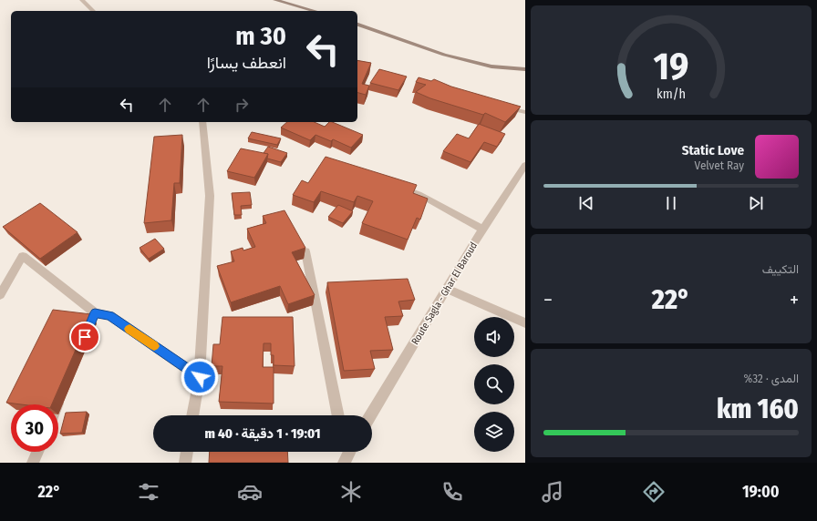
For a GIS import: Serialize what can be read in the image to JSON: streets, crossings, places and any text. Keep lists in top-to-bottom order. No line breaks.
{"streets":{"street":["Route Sagla - Ghar El Baroud"]},"page":{"turn":["30 m","انعطف يسارًا"],"song":["Static Love","Velvet Ray"],"tile":["التكييف",["المدى · 32%","160 km"]],"heat":["−","22°","+"],"limit":"30","trip":"19:01 · 1 دقيقة · 40 m","tabs":["19:00","22°"],"gauge":["19","km/h"]}}
